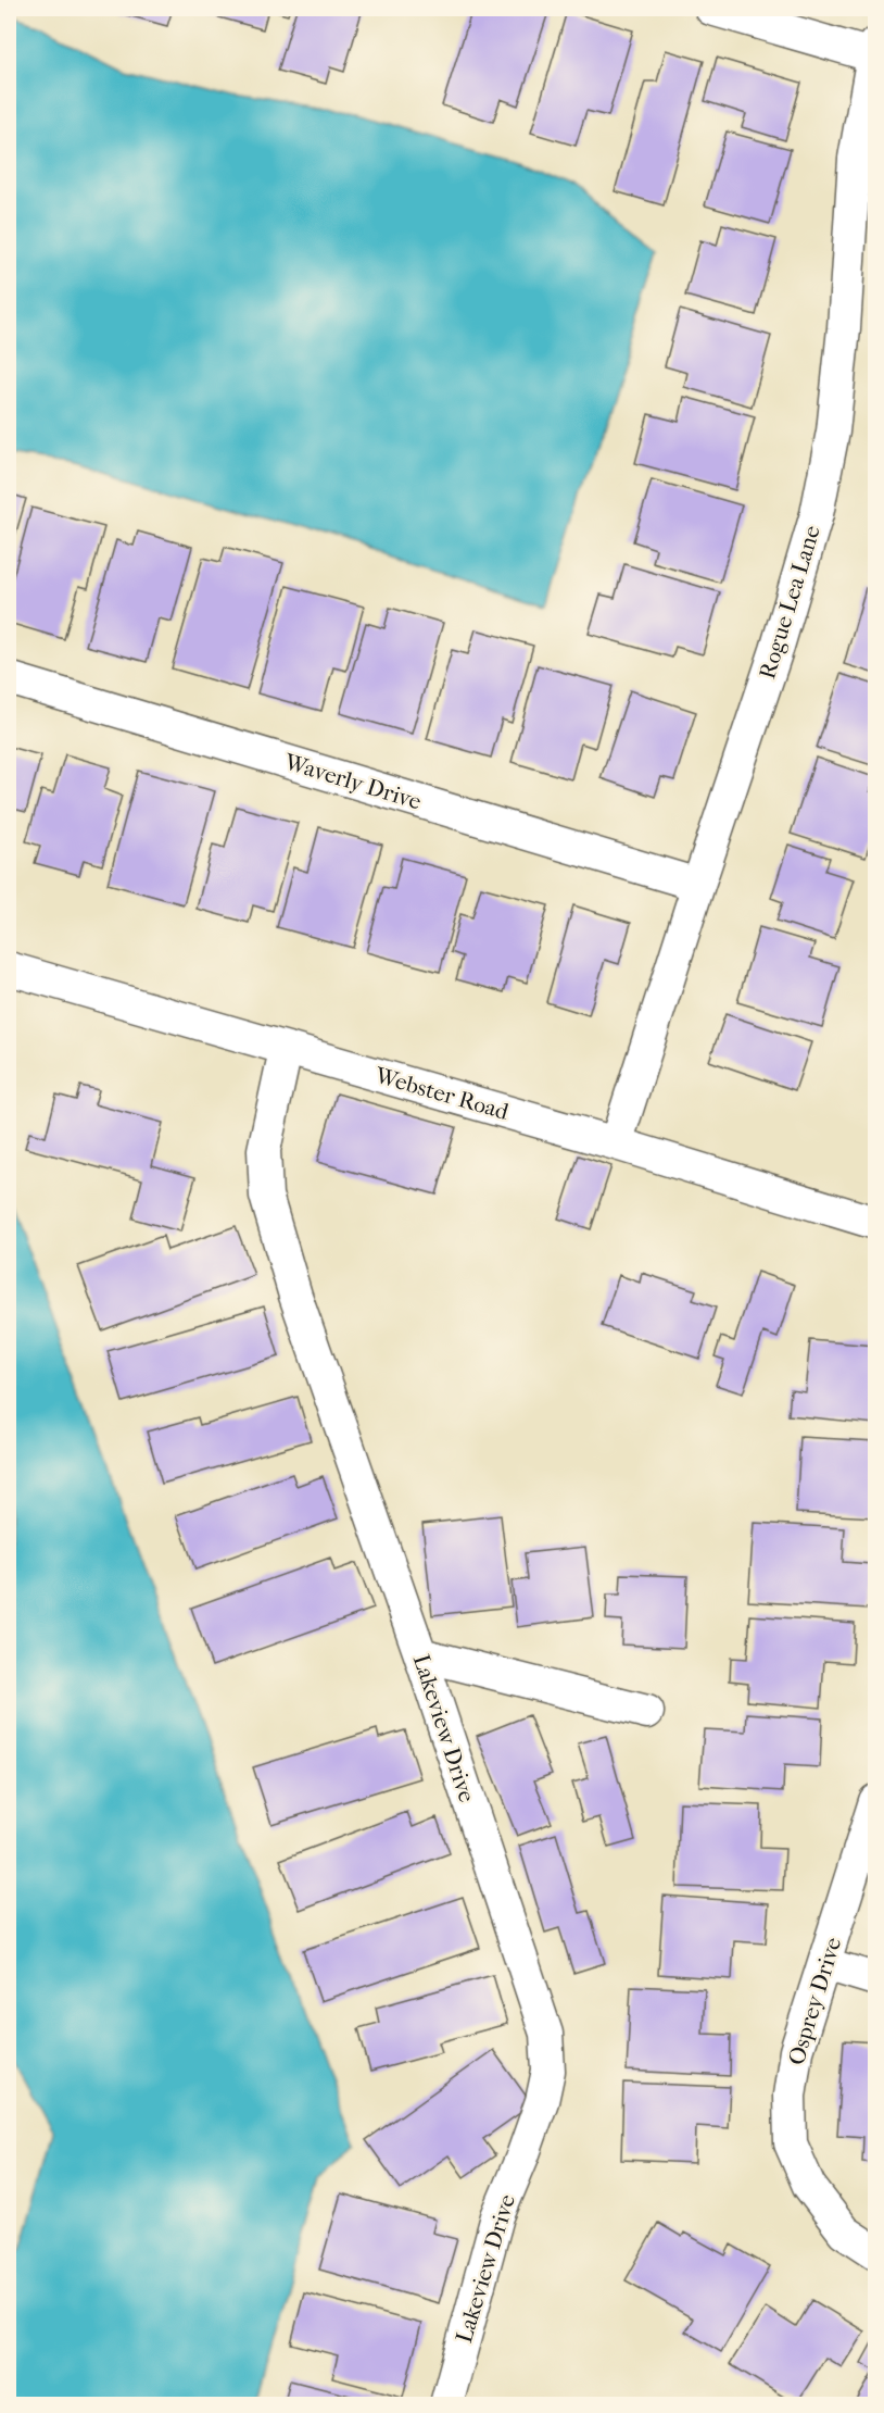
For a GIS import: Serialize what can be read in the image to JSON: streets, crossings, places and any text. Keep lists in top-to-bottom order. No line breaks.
{"streets":{"street":["Rogue Lea Lane","Waverly Drive","Webster Road","Lakeview Drive","Osprey Drive"]},"crossings":[["Rogue Lea Lane","Waverly Drive"],["Rogue Lea Lane","Webster Road"],["Webster Road","Lakeview Drive"]]}
